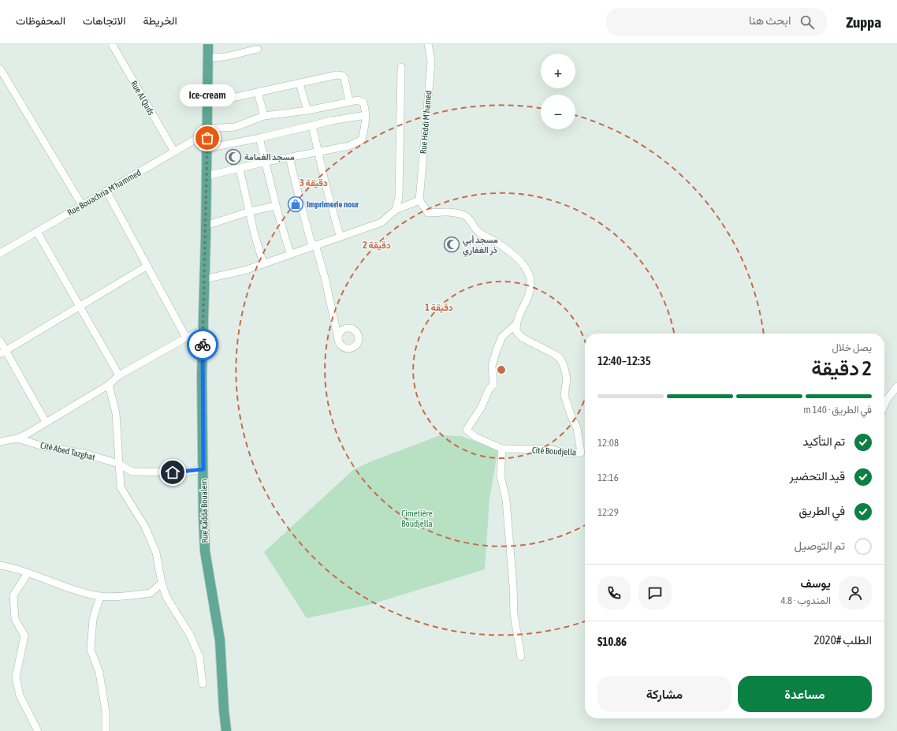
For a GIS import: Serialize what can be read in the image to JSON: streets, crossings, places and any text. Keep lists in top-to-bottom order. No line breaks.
{"streets":{"main road":["Rue Kadda Boualem"],"street":["Rue Al Quds","Rue Heddi M'hamed","Rue Bouachria M'hammed","Cité Abed Tazghat","Cité Boudjella"]},"crossings":[["Rue Al Quds","Rue Bouachria M'hammed"],["Rue Bouachria M'hammed","Rue Kadda Boualem"],["Cité Abed Tazghat","Rue Kadda Boualem"]],"parks":["Cimetière Boudjella"],"places":{"other":["Ice-cream"],"mosque":["مسجد الغمامة","مسجد أبي ذر الغفاري"],"shop":["Imprimerie nour"]},"page":{"header":"Zuppa","search":"ابحث هنا","nav":["الخريطة","الاتجاهات","المحفوظات"],"map_buttons":["+","−"],"bubble":"Ice-cream","heading":["2 دقيقة","يصل خلال","12:35–12:40"],"panel":["يوسف","المندوب · 4.8","الطلب #2020","$10.86"],"bar":"في الطريق · 140 m","list":[["تم التأكيد","12:08"],["قيد التحضير","12:16"],["في الطريق","12:29"],"تم التوصيل"],"buttons":["مساعدة","مشاركة"]},"rings":["3 دقيقة","2 دقيقة","1 دقيقة"]}
